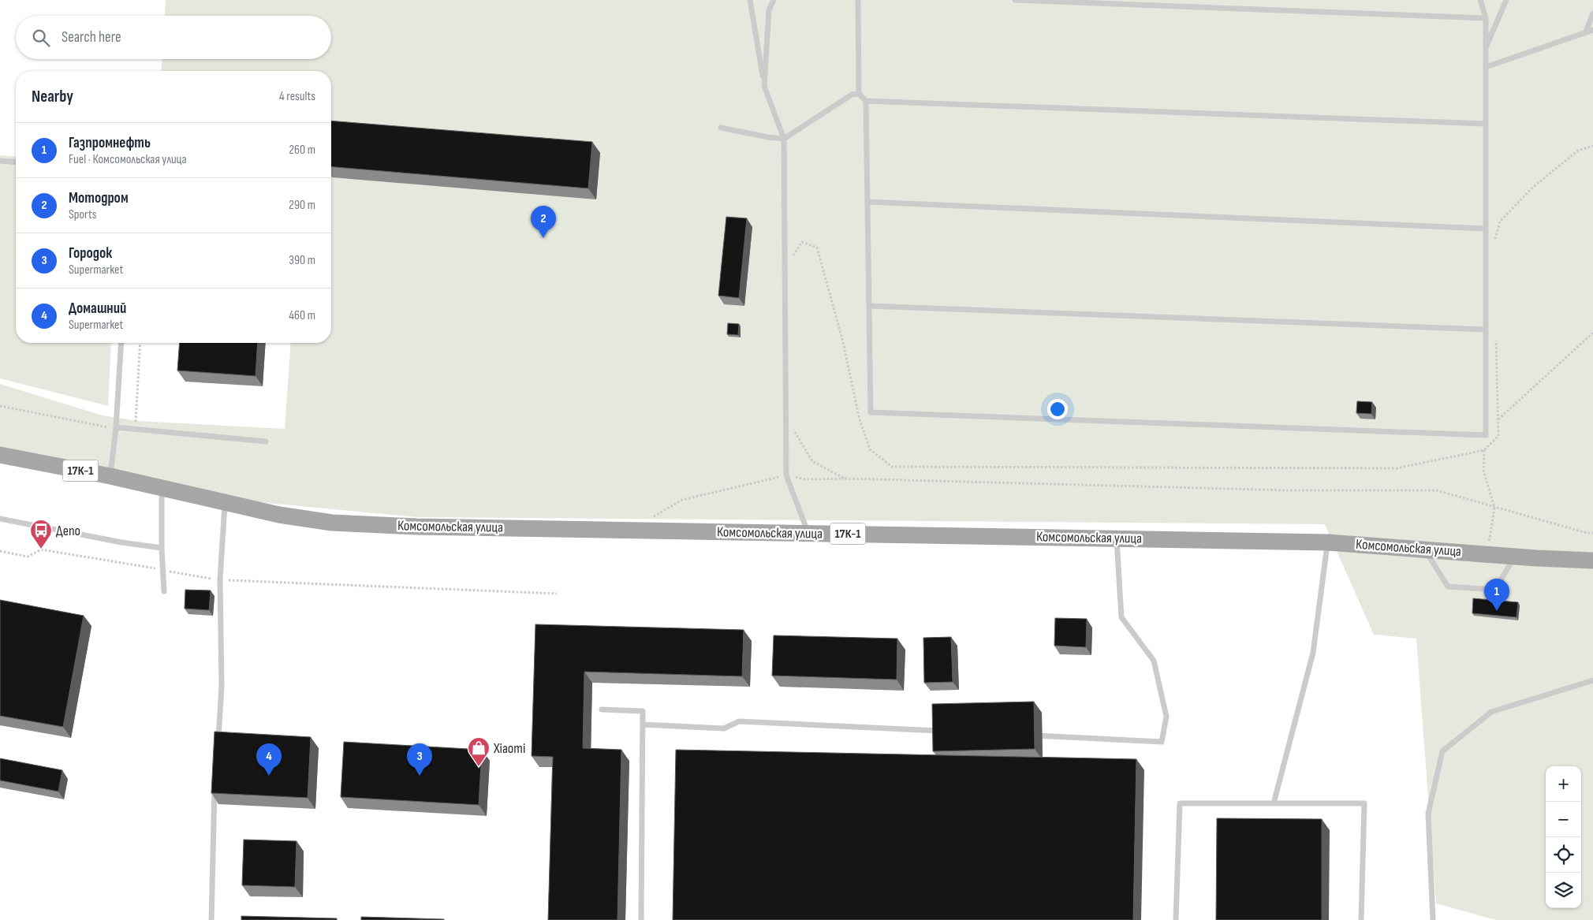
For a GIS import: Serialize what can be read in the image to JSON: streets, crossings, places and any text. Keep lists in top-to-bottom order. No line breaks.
{"streets":{"main road":["17К-1","Комсомольская улица"]},"places":{"bus stop":["Депо"],"shop":["Xiaomi"]},"page":{"search":"Search here","heading":["Nearby","4 results"],"list":[{"mark":"1","name":"Газпромнефть","note":"Fuel · Комсомольская улица","value":"260 m"},{"mark":"2","name":"Мотодром","note":"Sports","value":"290 m"},{"mark":"3","name":"Городок","note":"Supermarket","value":"390 m"},{"mark":"4","name":"Домашний","note":"Supermarket","value":"460 m"}],"pins":["2","1","3","4"],"map_buttons":["+","−"]}}
